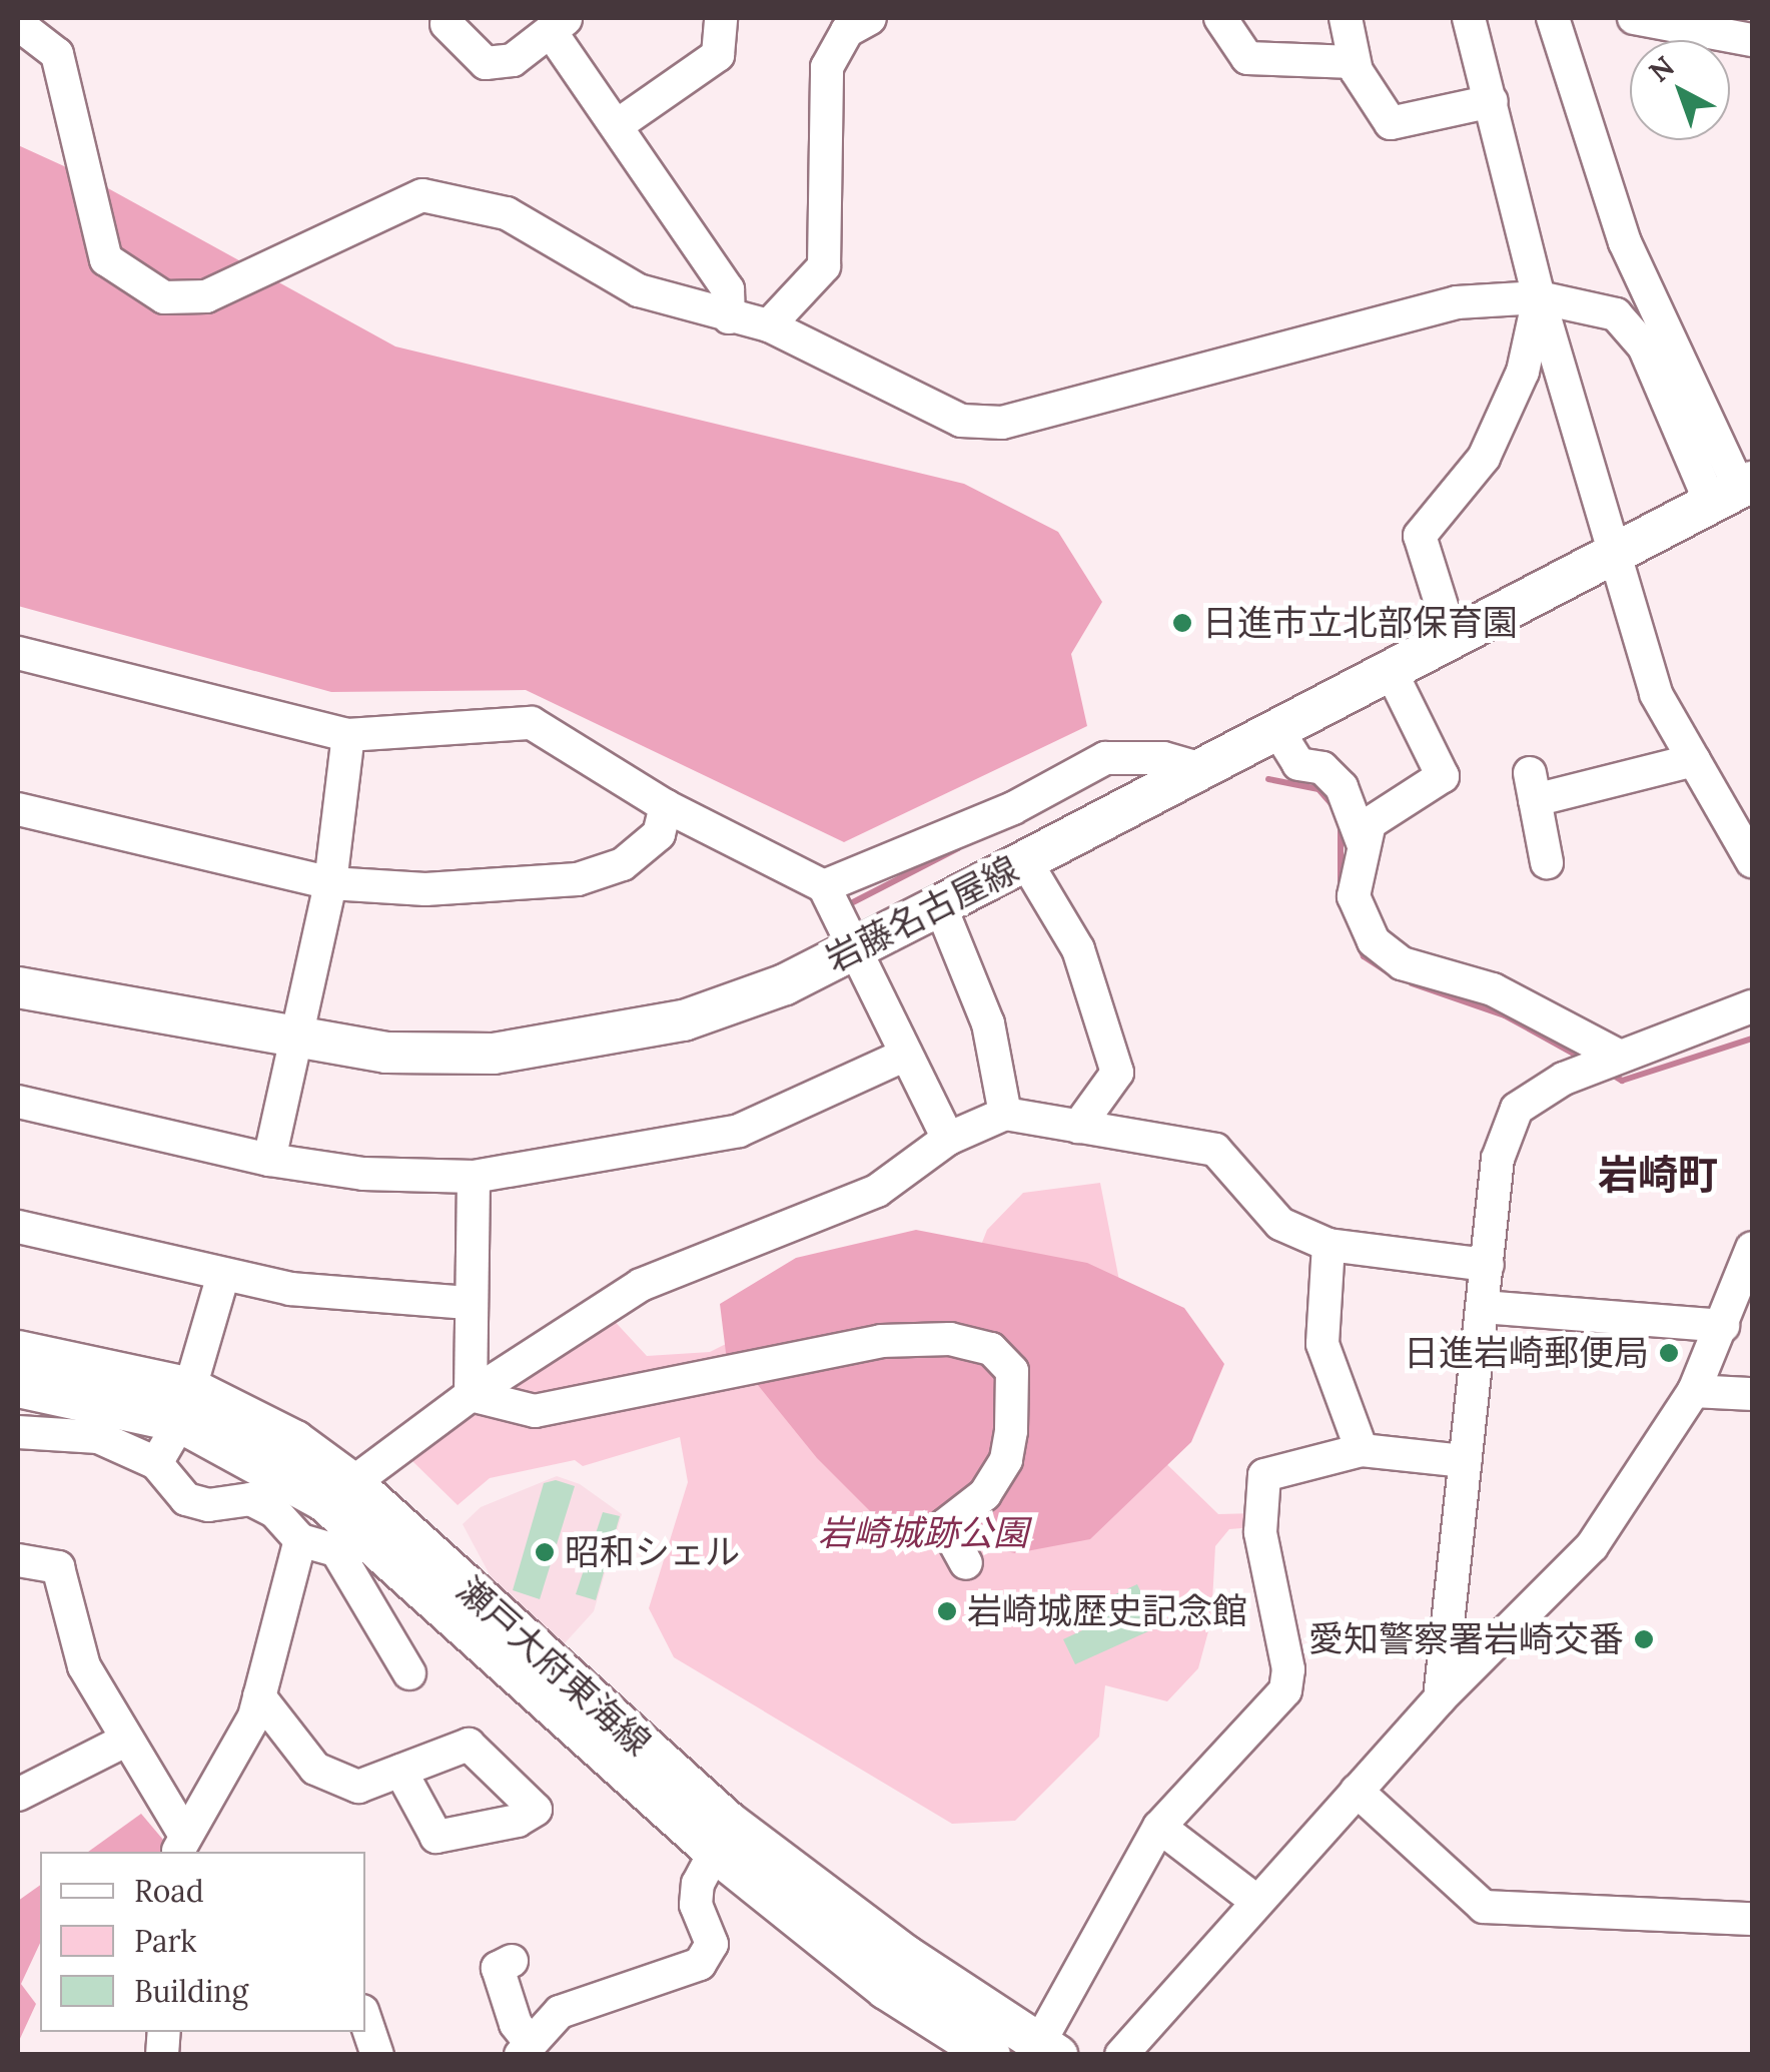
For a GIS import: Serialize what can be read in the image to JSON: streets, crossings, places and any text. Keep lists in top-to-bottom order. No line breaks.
{"streets":{"main road":["岩藤名古屋線","瀬戸大府東海線"]},"districts":["岩崎町"],"parks":["岩崎城跡公園"],"places":["日進市立北部保育園","日進岩崎郵便局","昭和シェル","岩崎城歴史記念館","愛知警察署岩崎交番"],"legend":["Road","Park","Building"],"north":"top left"}
